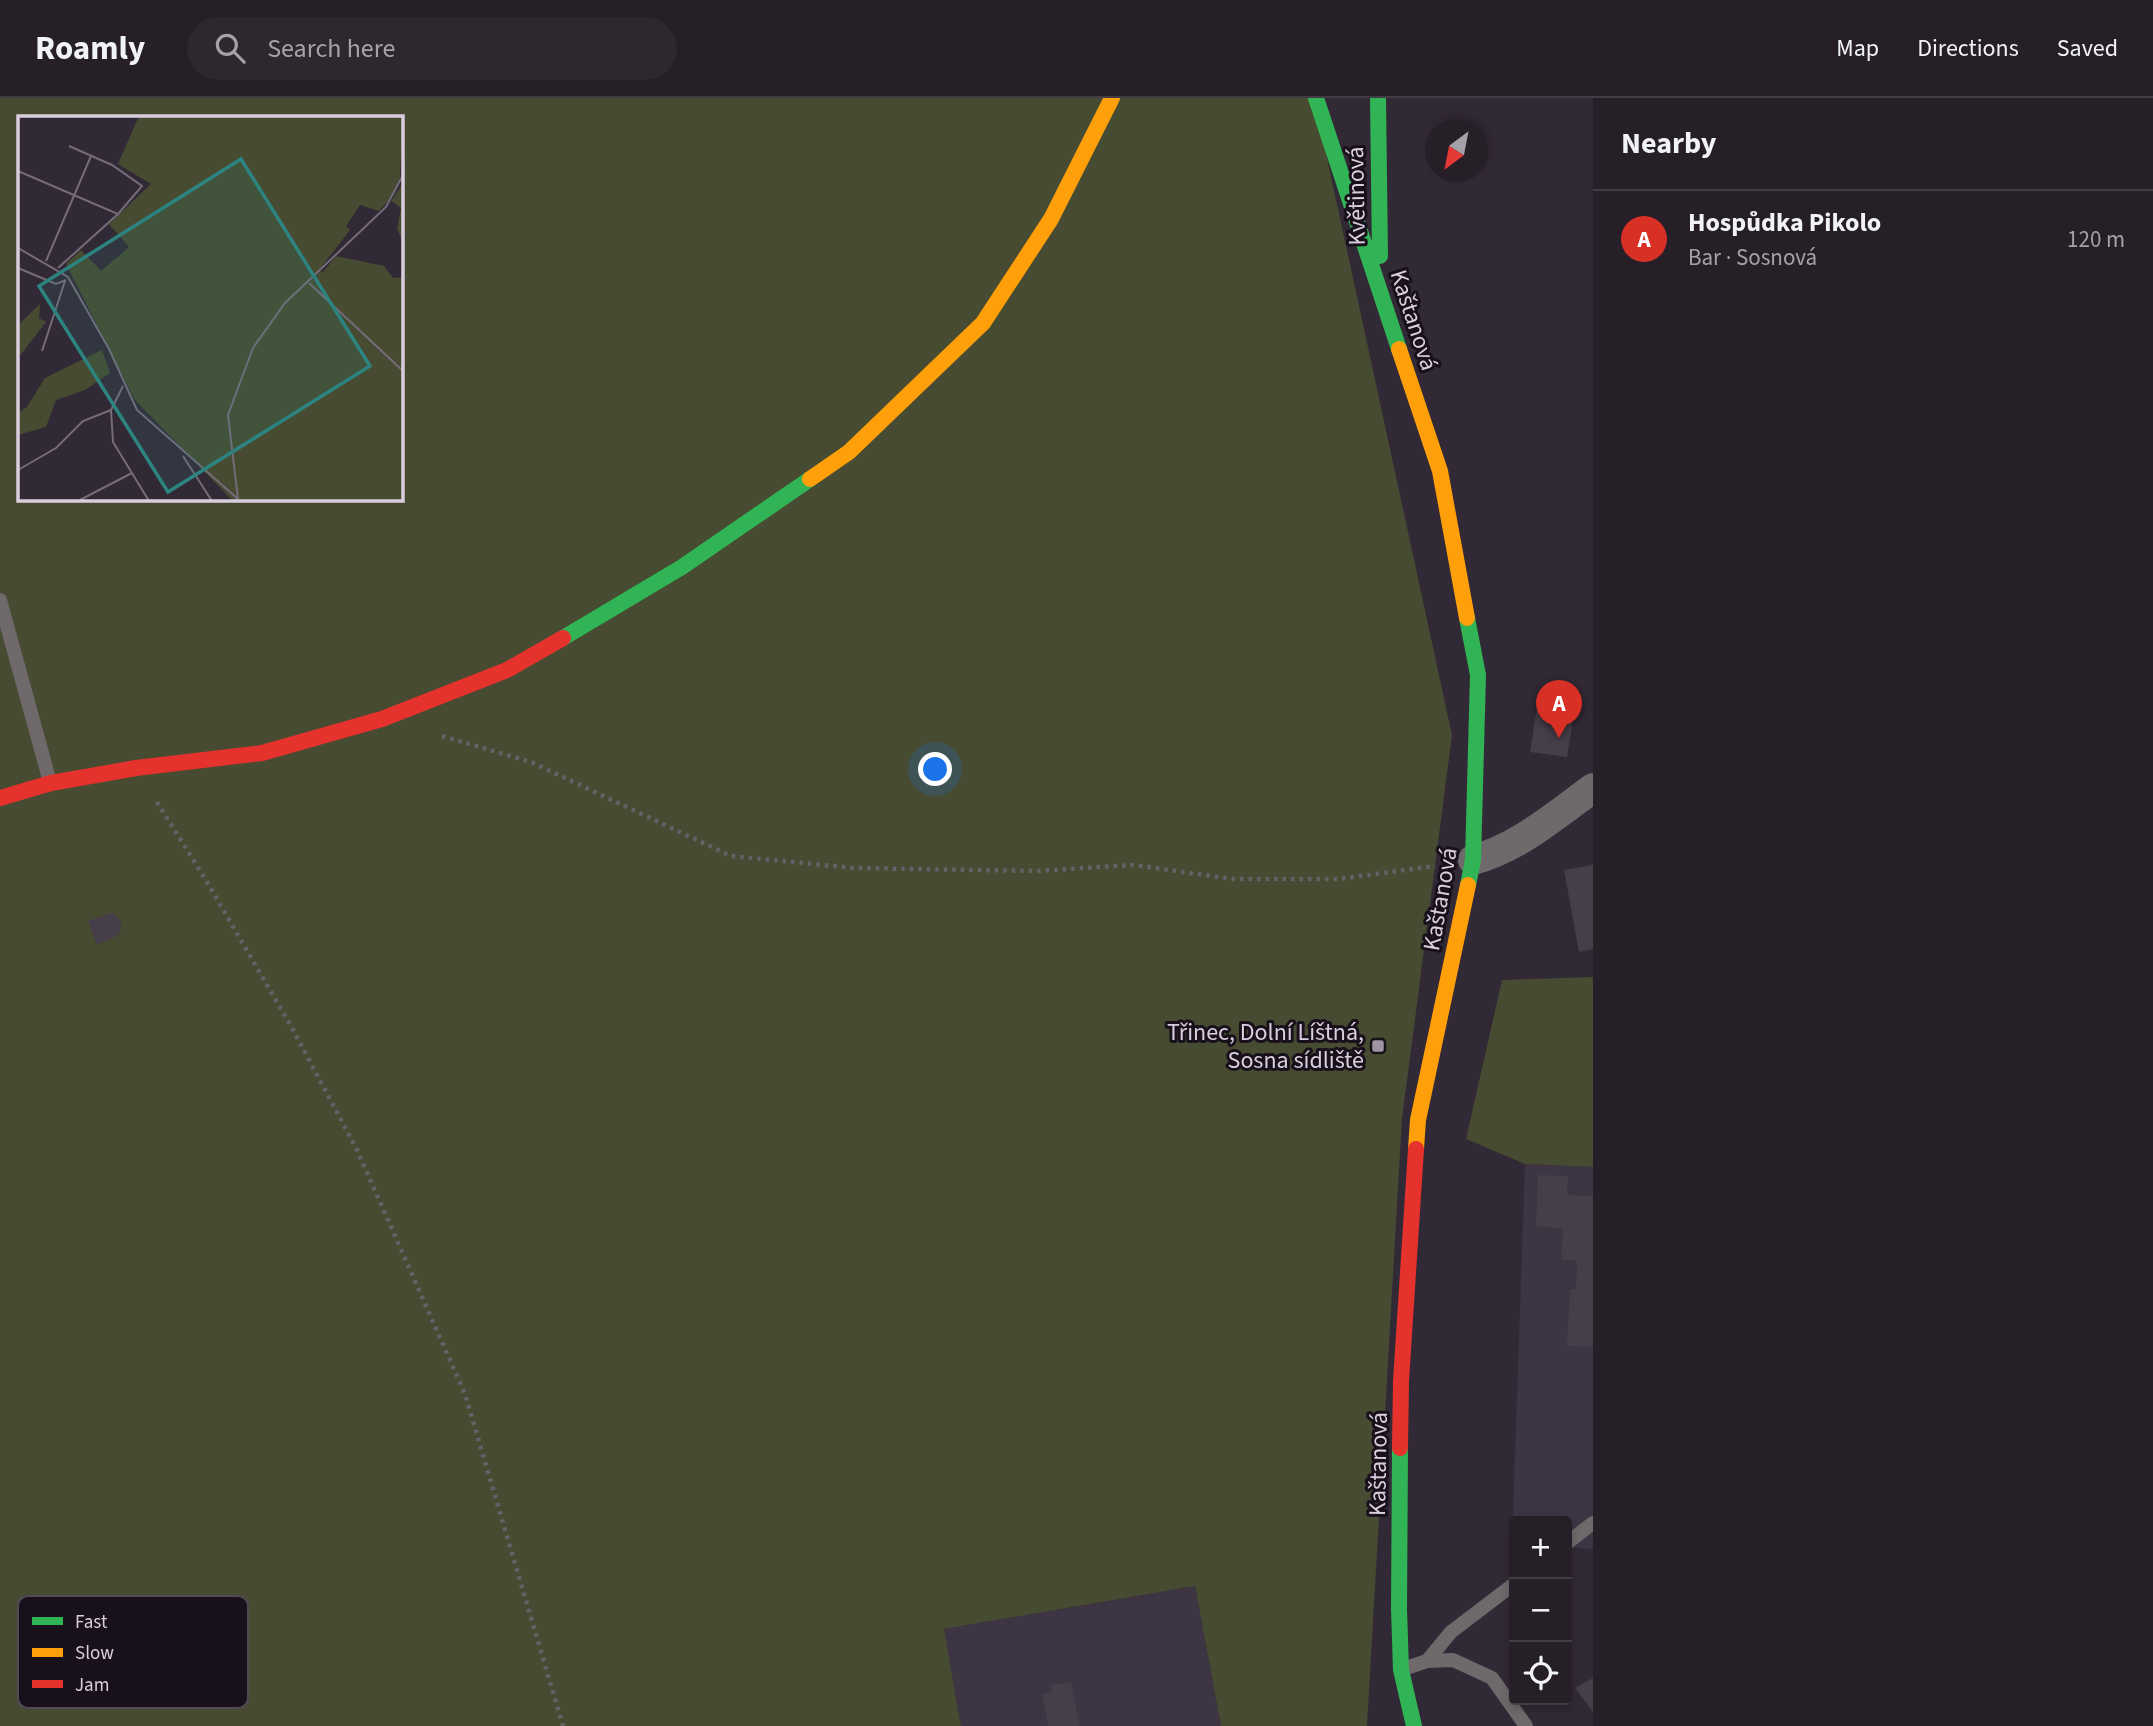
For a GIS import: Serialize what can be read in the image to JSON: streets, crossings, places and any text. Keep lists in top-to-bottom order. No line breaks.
{"streets":{"street":["Květinová","Kaštanová"]},"crossings":[["Květinová","Kaštanová"]],"places":{"transit":["Třinec, Dolní Líštná, Sosna sídliště"]},"legend":["Fast","Slow","Jam"],"north":"bottom left","page":{"header":"Roamly","search":"Search here","nav":["Map","Directions","Saved"],"heading":"Nearby","list":[{"mark":"A","name":"Hospůdka Pikolo","note":"Bar · Sosnová","value":"120 m"}],"pins":"A","map_buttons":["+","−"]}}
